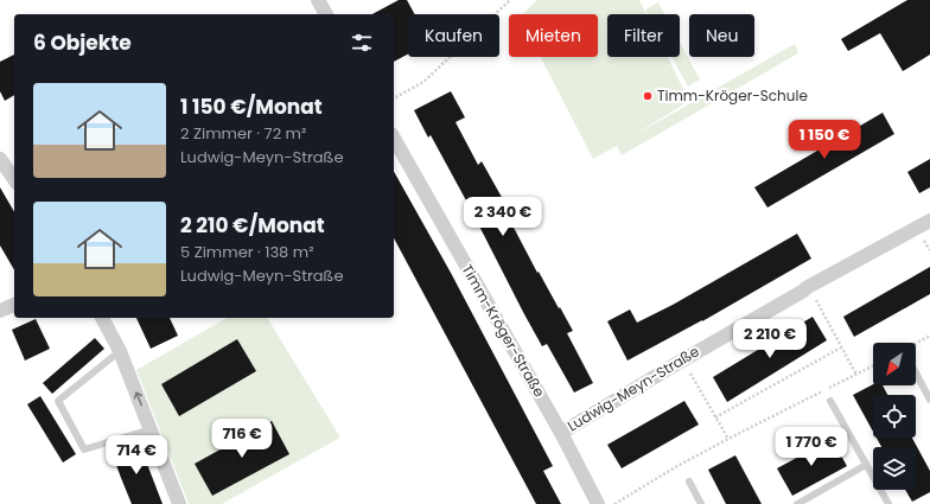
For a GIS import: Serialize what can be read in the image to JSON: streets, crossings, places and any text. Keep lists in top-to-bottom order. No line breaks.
{"streets":{"street":["Timm-Kröger-Straße","Ludwig-Meyn-Straße"]},"crossings":[["Timm-Kröger-Straße","Ludwig-Meyn-Straße"]],"places":["Timm-Kröger-Schule"],"north":"bottom left","page":{"chip":["Kaufen","Mieten","Filter","Neu"],"heading":"6 Objekte","list":[{"name":"1 150 €/Monat","note":"2 Zimmer · 72 m² · Ludwig-Meyn-Straße"},{"name":"2 210 €/Monat","note":"5 Zimmer · 138 m² · Ludwig-Meyn-Straße"}],"price":["1 150 €","2 340 €","2 210 €","716 €","1 770 €","714 €"]}}
